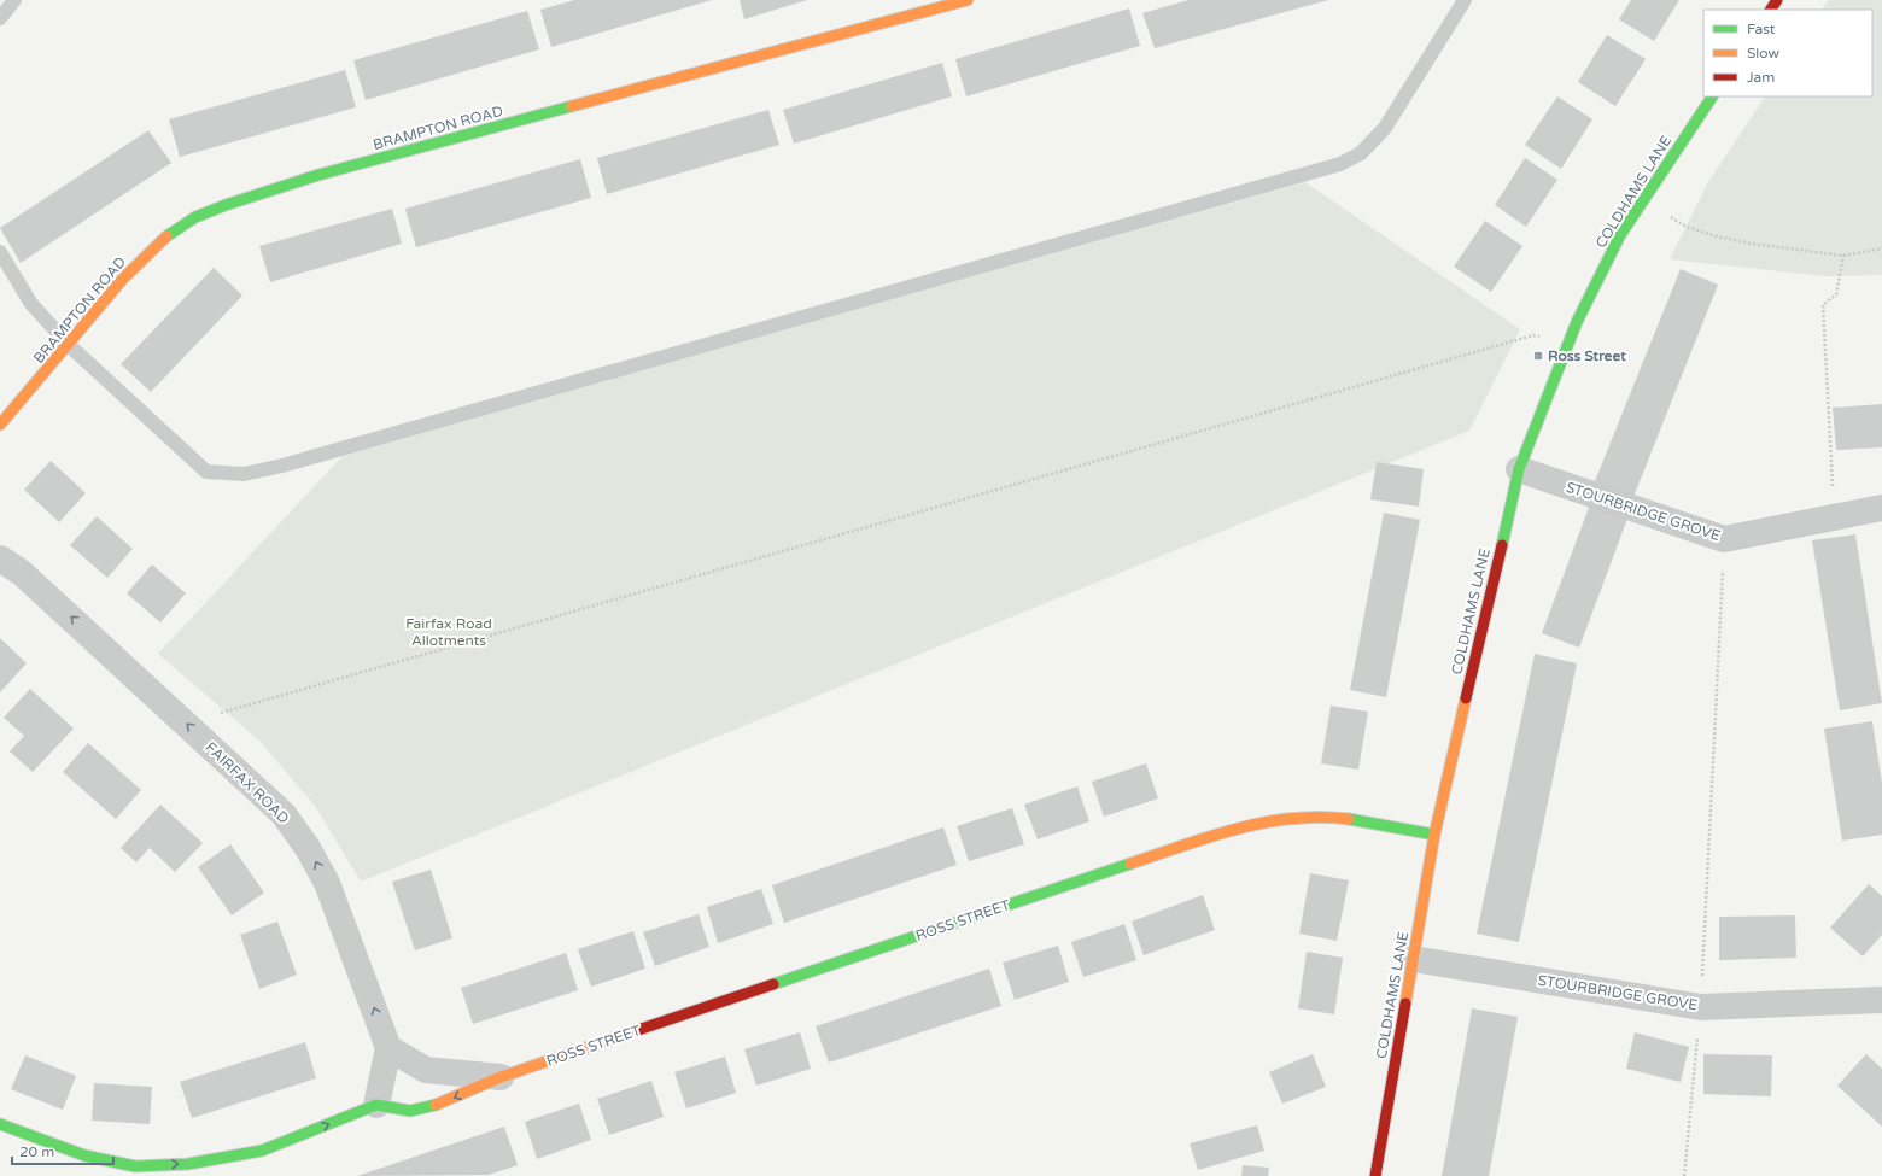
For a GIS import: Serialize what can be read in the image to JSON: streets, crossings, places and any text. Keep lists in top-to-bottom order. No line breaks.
{"streets":{"street":["BRAMPTON ROAD","COLDHAMS LANE","STOURBRIDGE GROVE","FAIRFAX ROAD","ROSS STREET"]},"crossings":[["COLDHAMS LANE","STOURBRIDGE GROVE"],["COLDHAMS LANE","ROSS STREET"],["FAIRFAX ROAD","ROSS STREET"]],"one_way":["FAIRFAX ROAD"],"parks":["Fairfax Road Allotments"],"places":{"transit":["Ross Street"]},"legend":["Fast","Slow","Jam"],"scale_bar":"20 m"}
